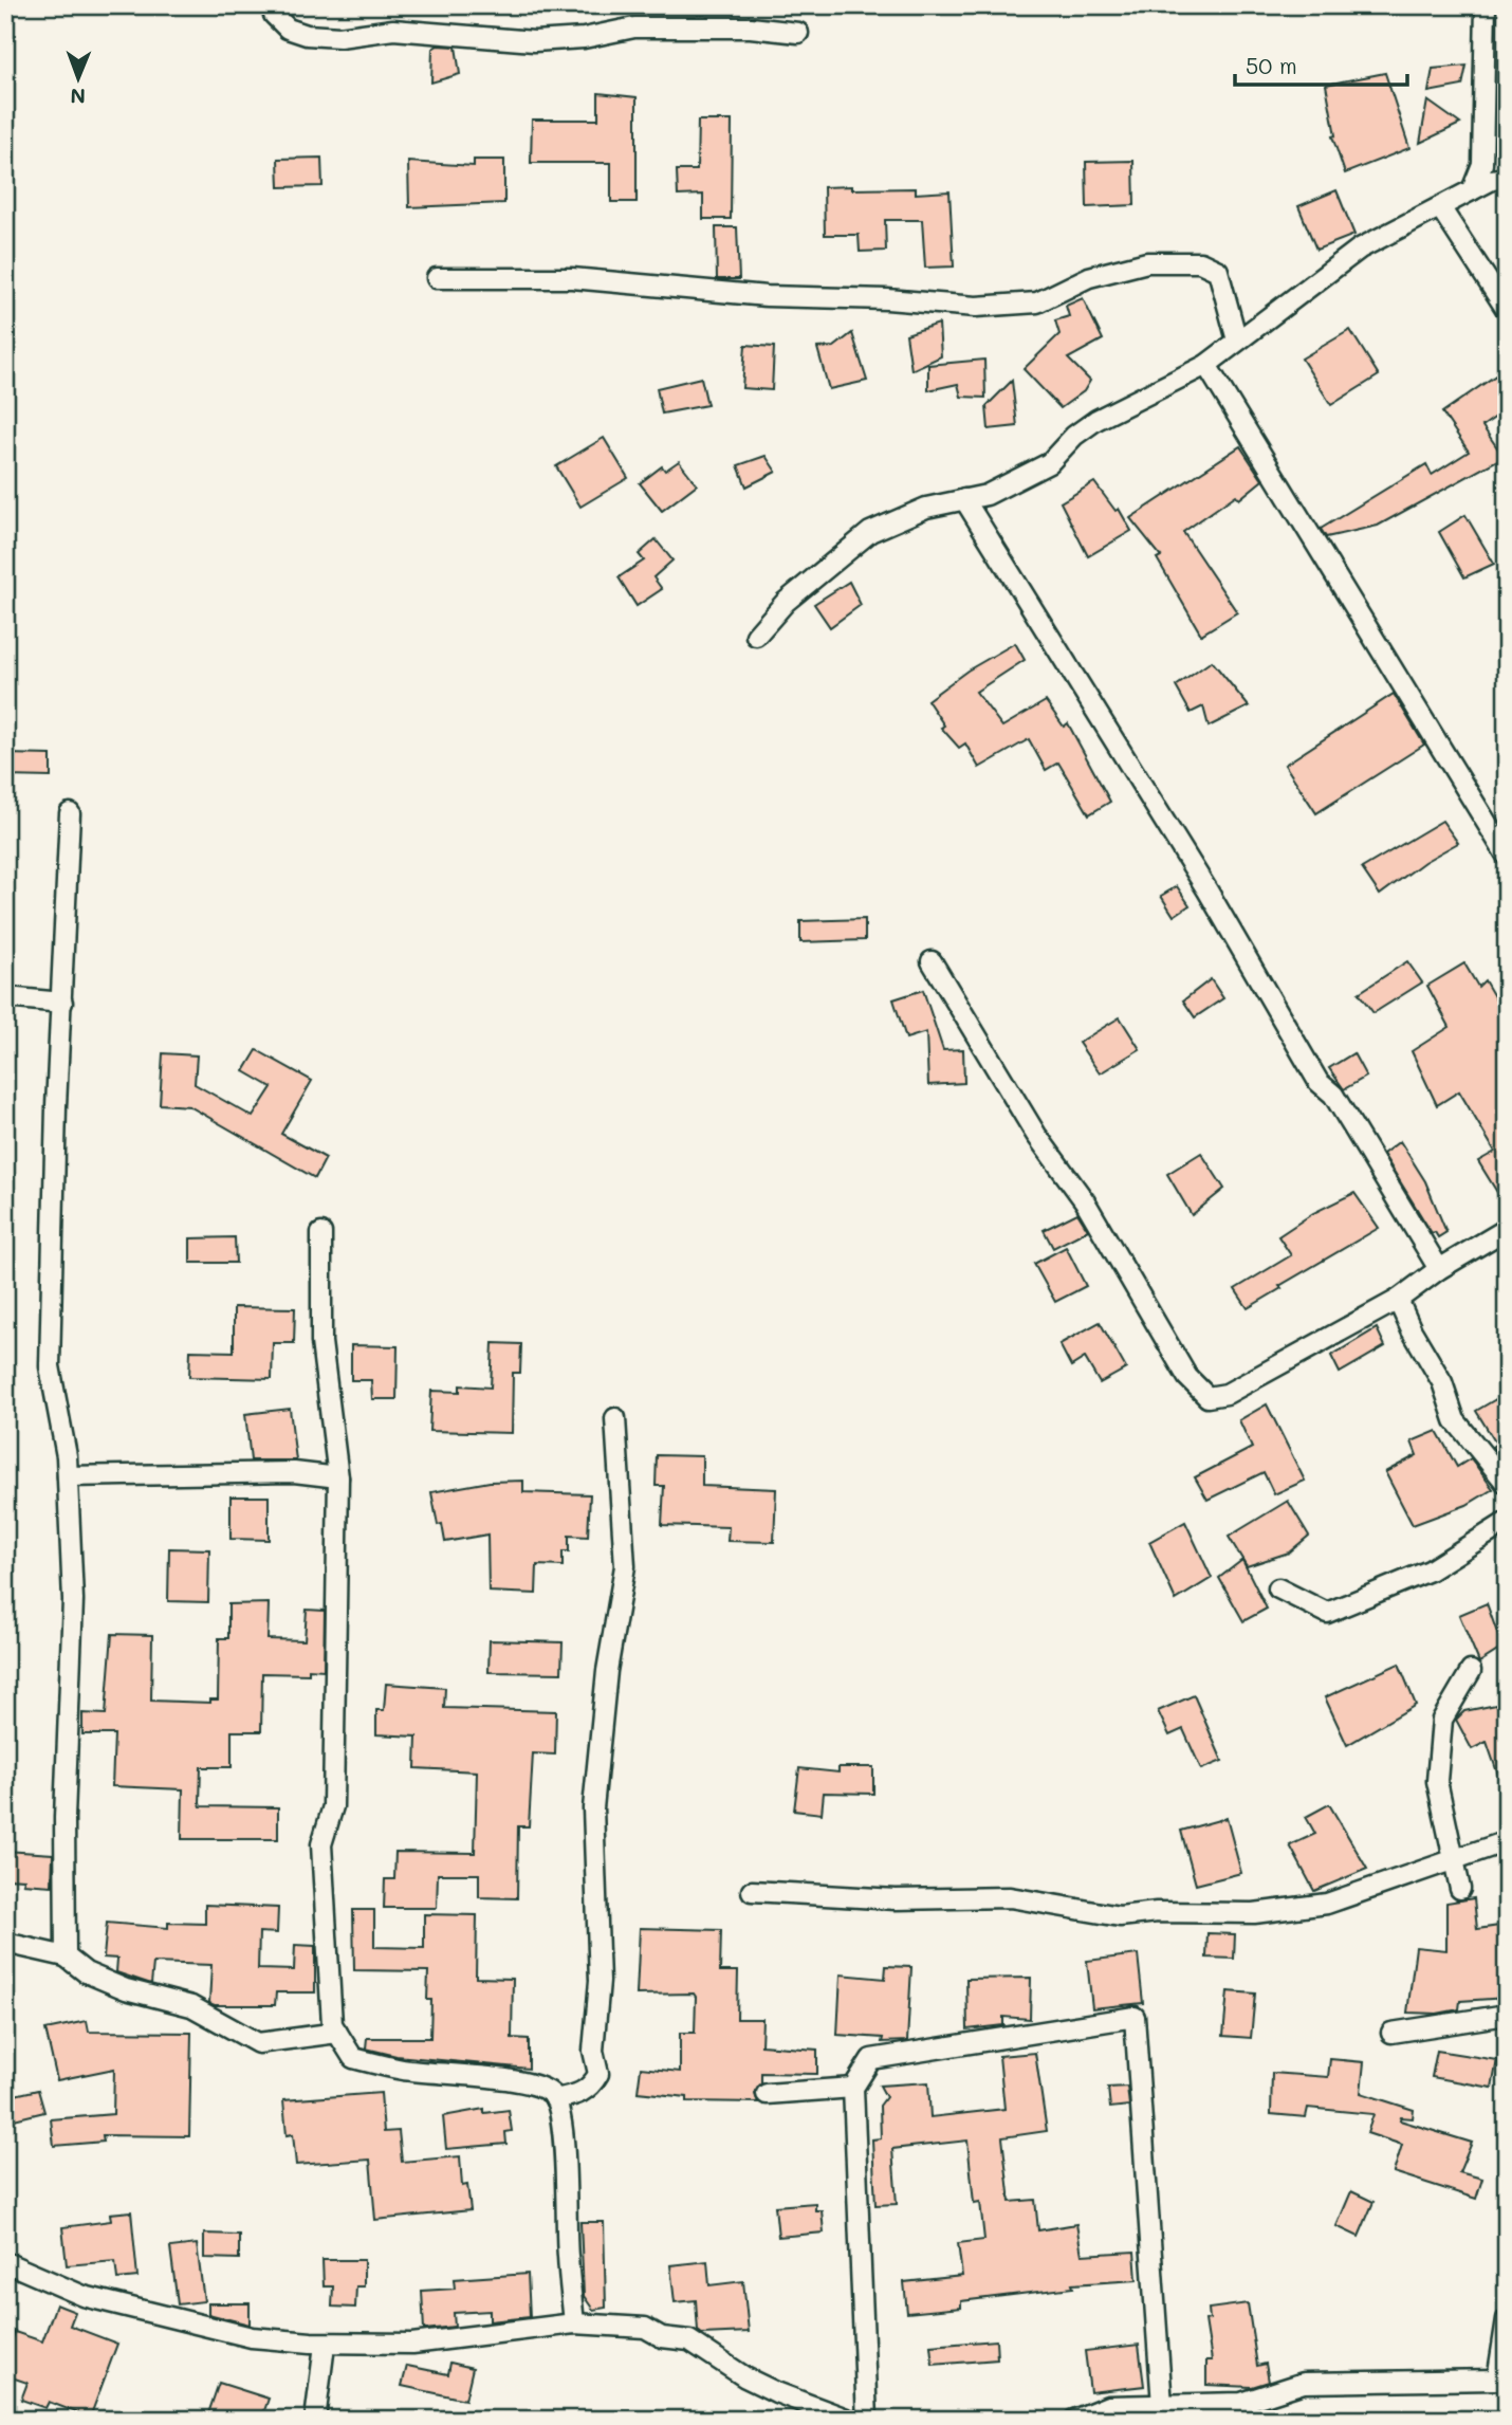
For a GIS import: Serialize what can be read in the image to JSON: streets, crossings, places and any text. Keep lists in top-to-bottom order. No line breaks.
{"scale_bar":"50 m","north":"bottom"}
